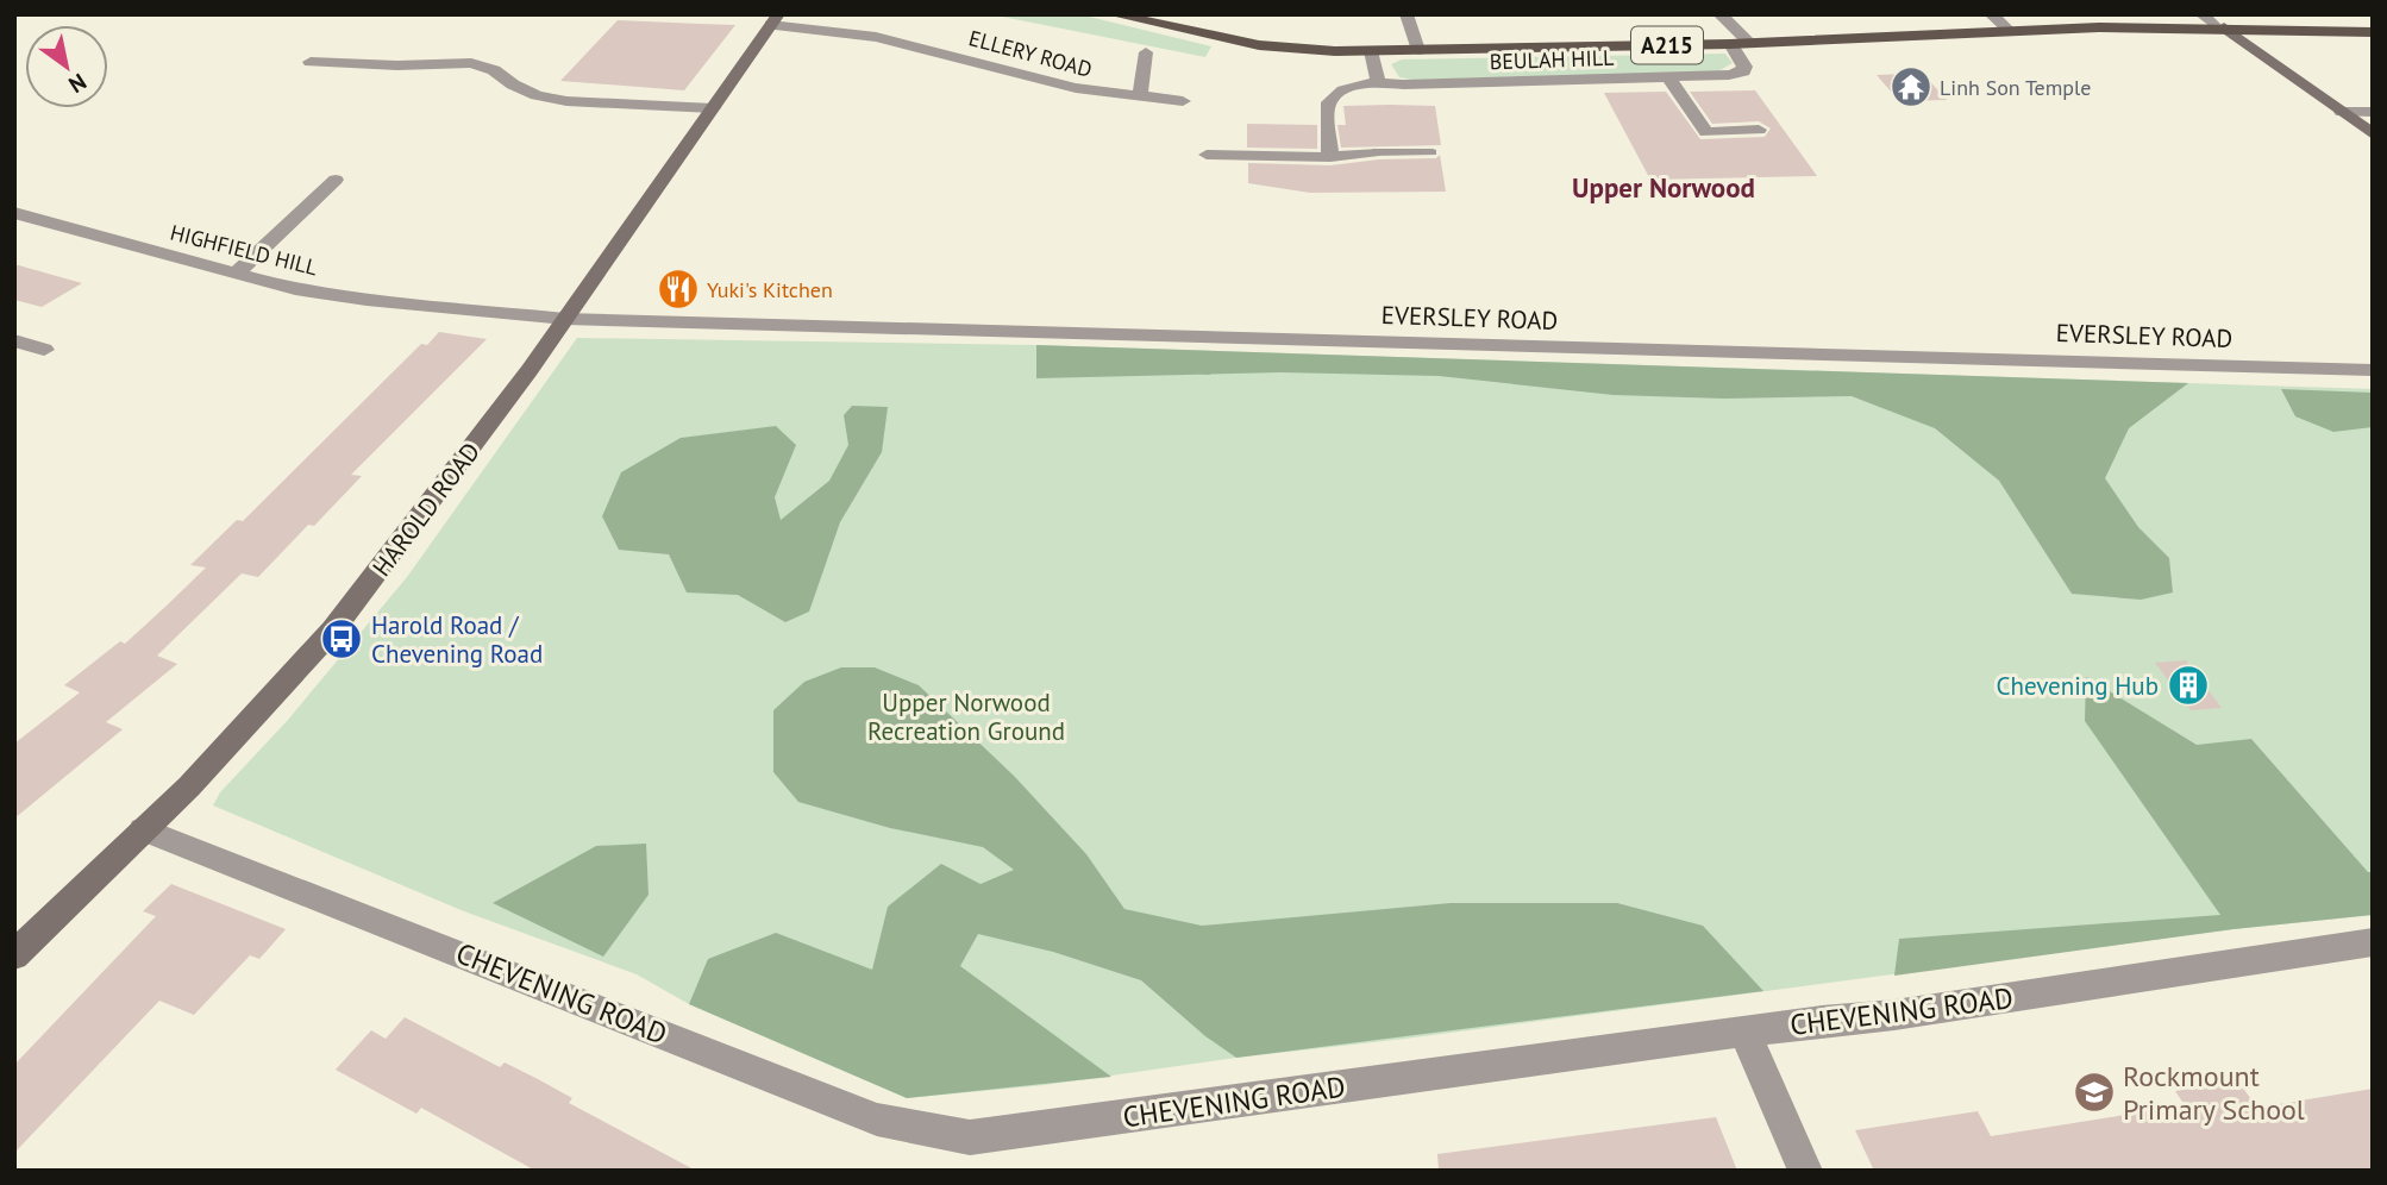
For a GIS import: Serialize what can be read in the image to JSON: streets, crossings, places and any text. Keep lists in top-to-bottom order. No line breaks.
{"streets":{"main road":["A215","BEULAH HILL"],"street":["ELLERY ROAD","HIGHFIELD HILL","EVERSLEY ROAD","HAROLD ROAD","CHEVENING ROAD"]},"crossings":[["ELLERY ROAD","HAROLD ROAD"],["HIGHFIELD HILL","EVERSLEY ROAD"],["HIGHFIELD HILL","HAROLD ROAD"],["EVERSLEY ROAD","HAROLD ROAD"],["HAROLD ROAD","CHEVENING ROAD"]],"districts":["Upper Norwood"],"parks":["Upper Norwood Recreation Ground"],"places":{"temple":["Linh Son Temple"],"restaurant":["Yuki's Kitchen"],"bus stop":["Harold Road / Chevening Road"],"building":["Chevening Hub"],"school or university":["Rockmount Primary School"]},"north":"bottom right"}
